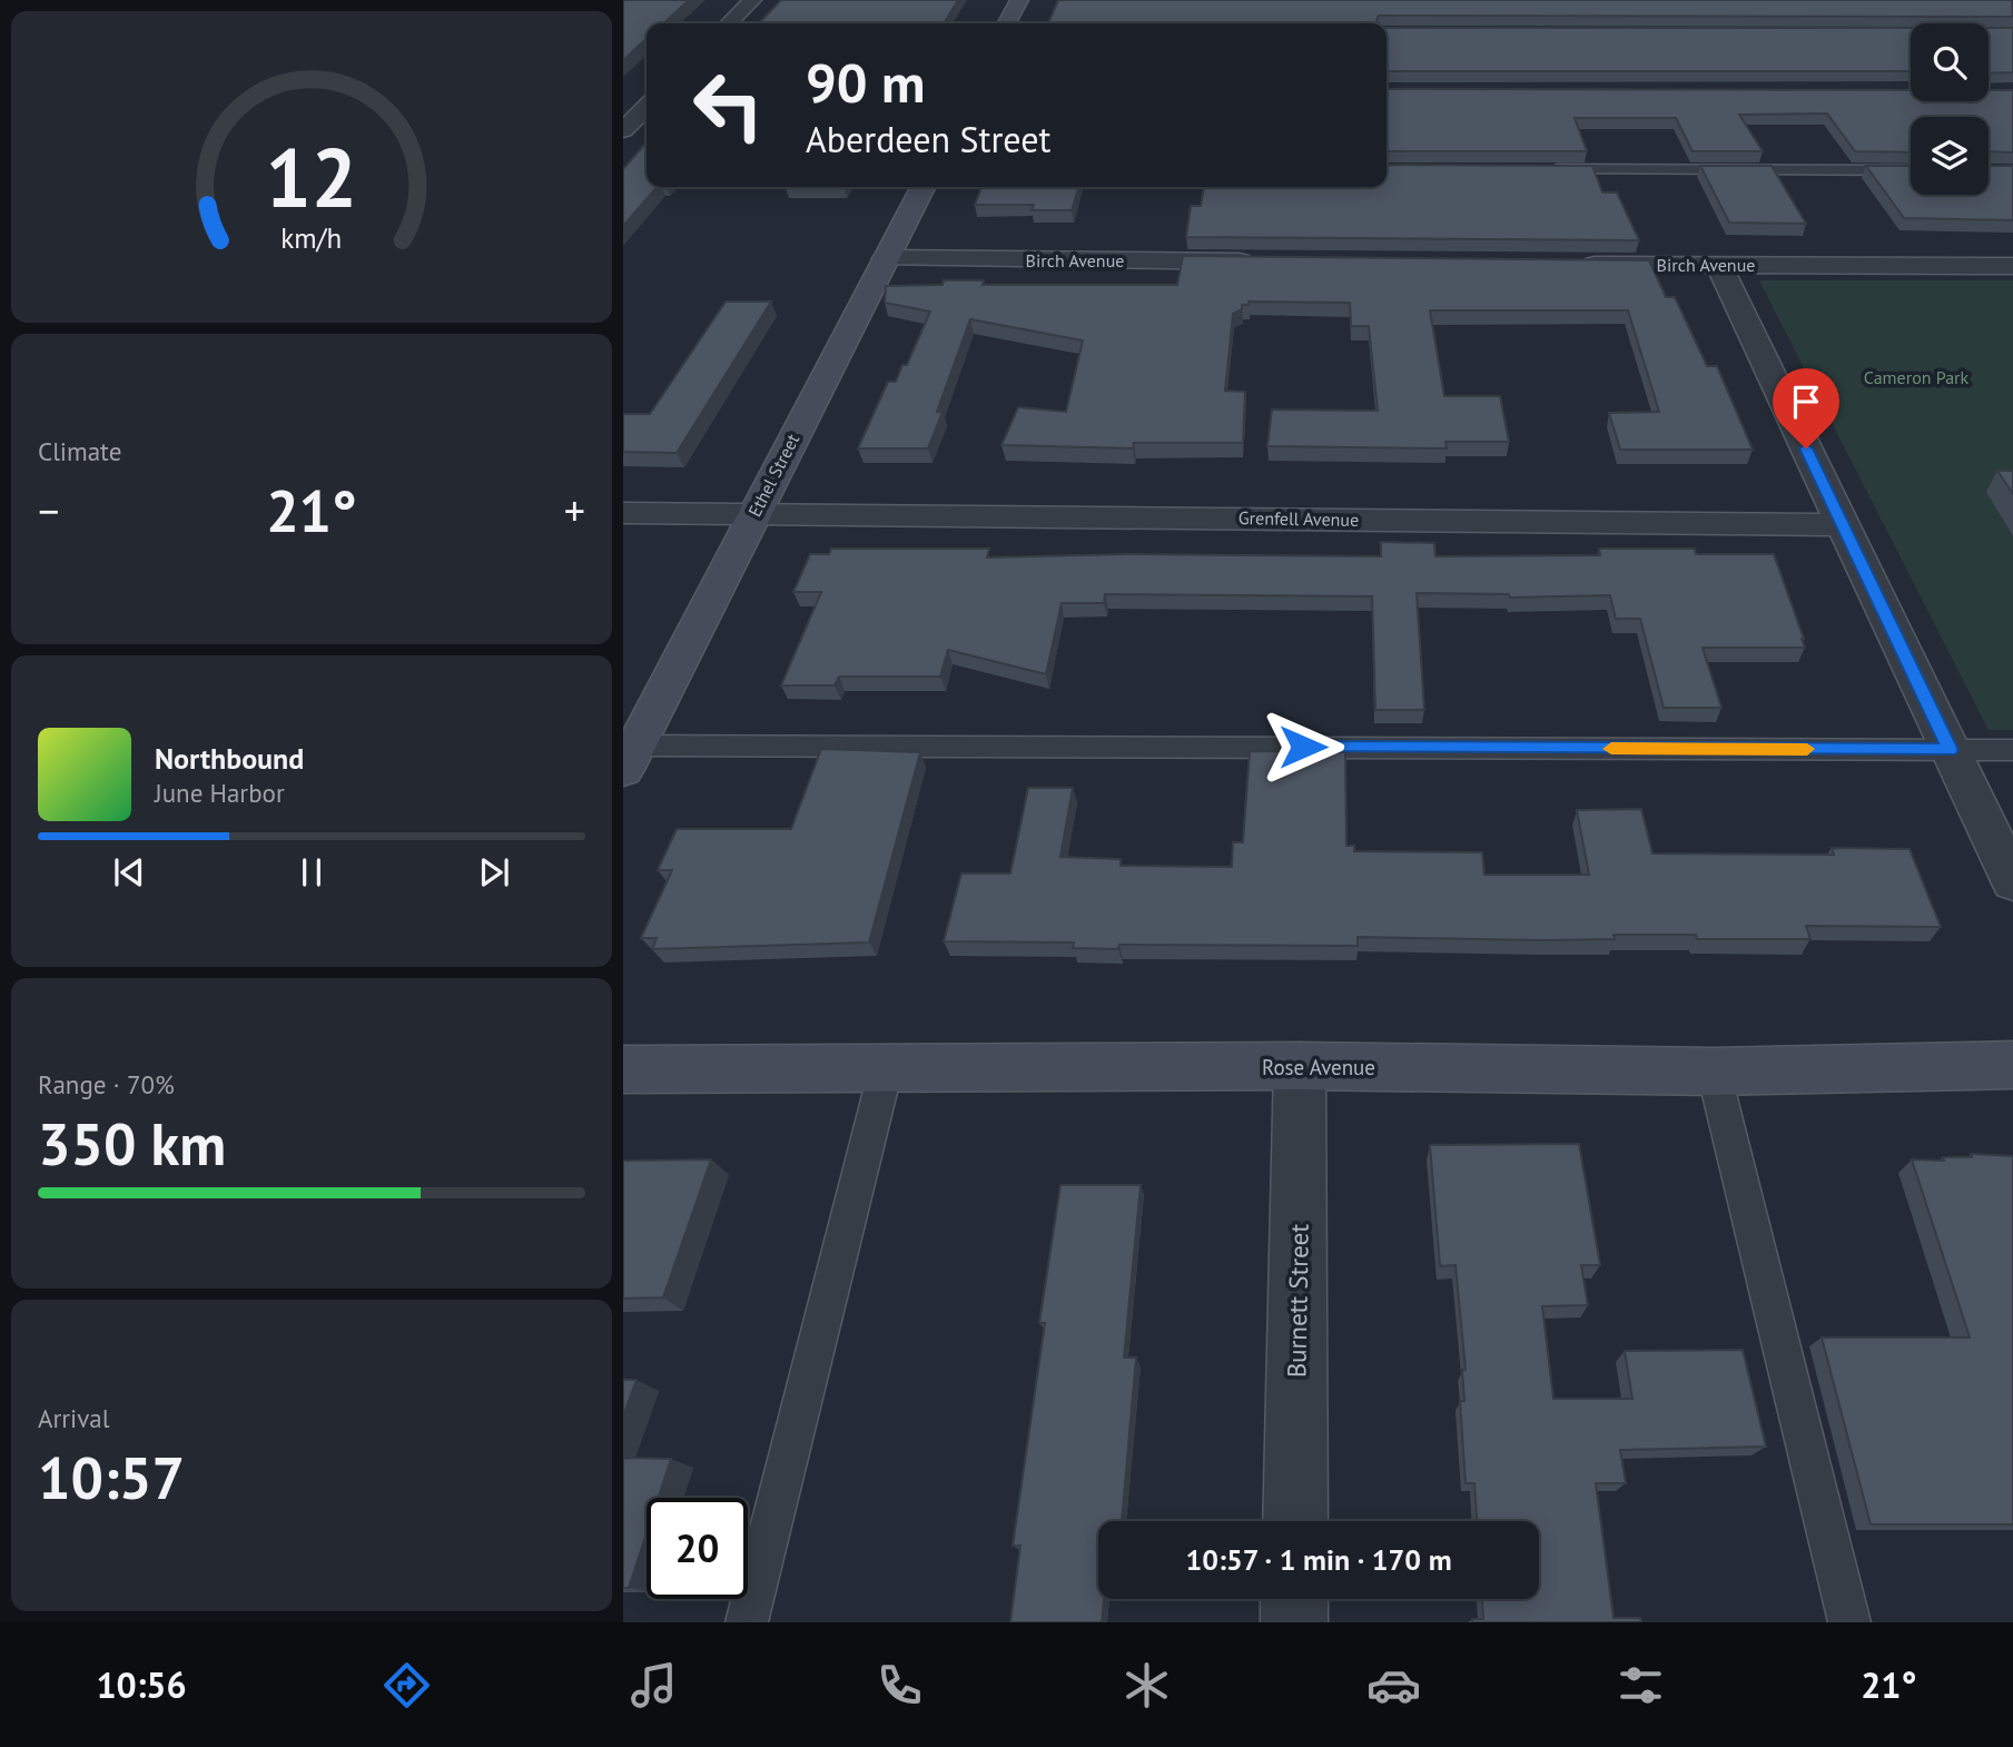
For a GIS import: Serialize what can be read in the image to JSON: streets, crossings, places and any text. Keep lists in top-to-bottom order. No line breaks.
{"streets":{"street":["Birch Avenue","Ethel Street","Grenfell Avenue","Rose Avenue","Burnett Street"]},"crossings":[["Birch Avenue","Ethel Street"],["Ethel Street","Grenfell Avenue"],["Rose Avenue","Burnett Street"]],"parks":["Cameron Park"],"page":{"turn":["90 m","Aberdeen Street"],"tile":["Climate",["Range · 70%","350 km"],["Arrival","10:57"]],"heat":["−","21°","+"],"song":["Northbound","June Harbor"],"limit":"20","trip":"10:57 · 1 min · 170 m","tabs":["10:56","21°"],"gauge":["12","km/h"]}}
